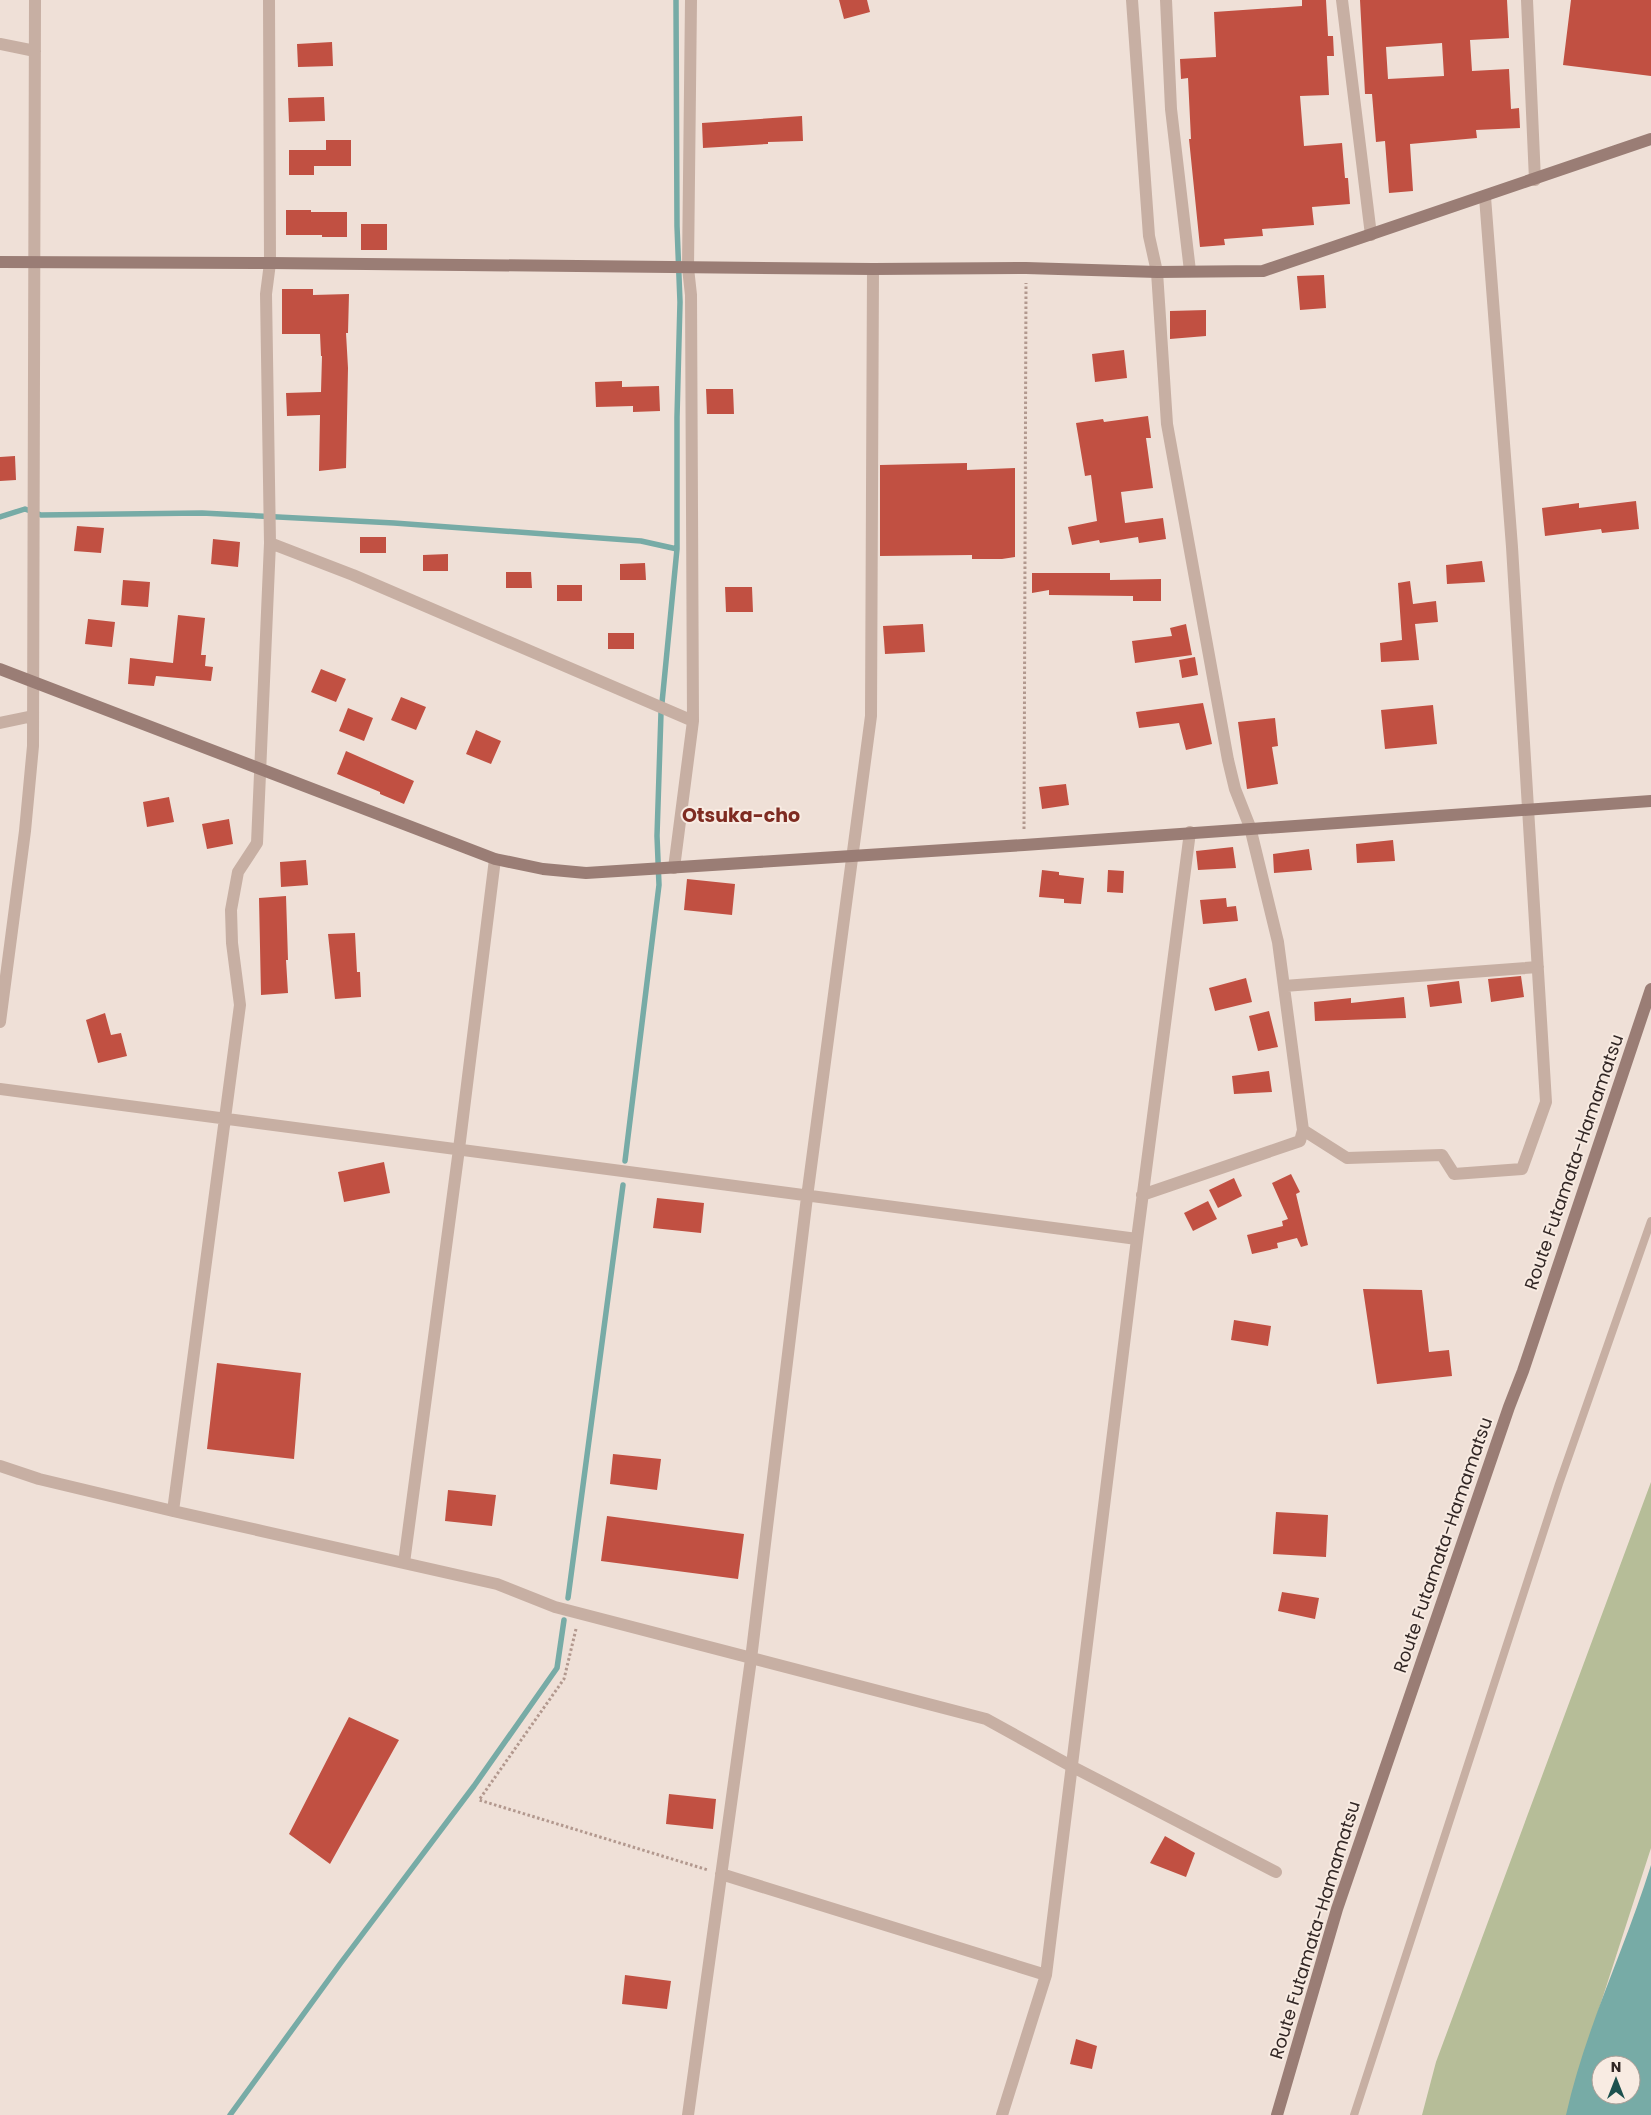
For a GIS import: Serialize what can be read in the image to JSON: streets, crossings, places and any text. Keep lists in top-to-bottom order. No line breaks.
{"streets":{"street":["Route Futamata-Hamamatsu"]},"districts":["Otsuka-cho"],"north":"top"}
